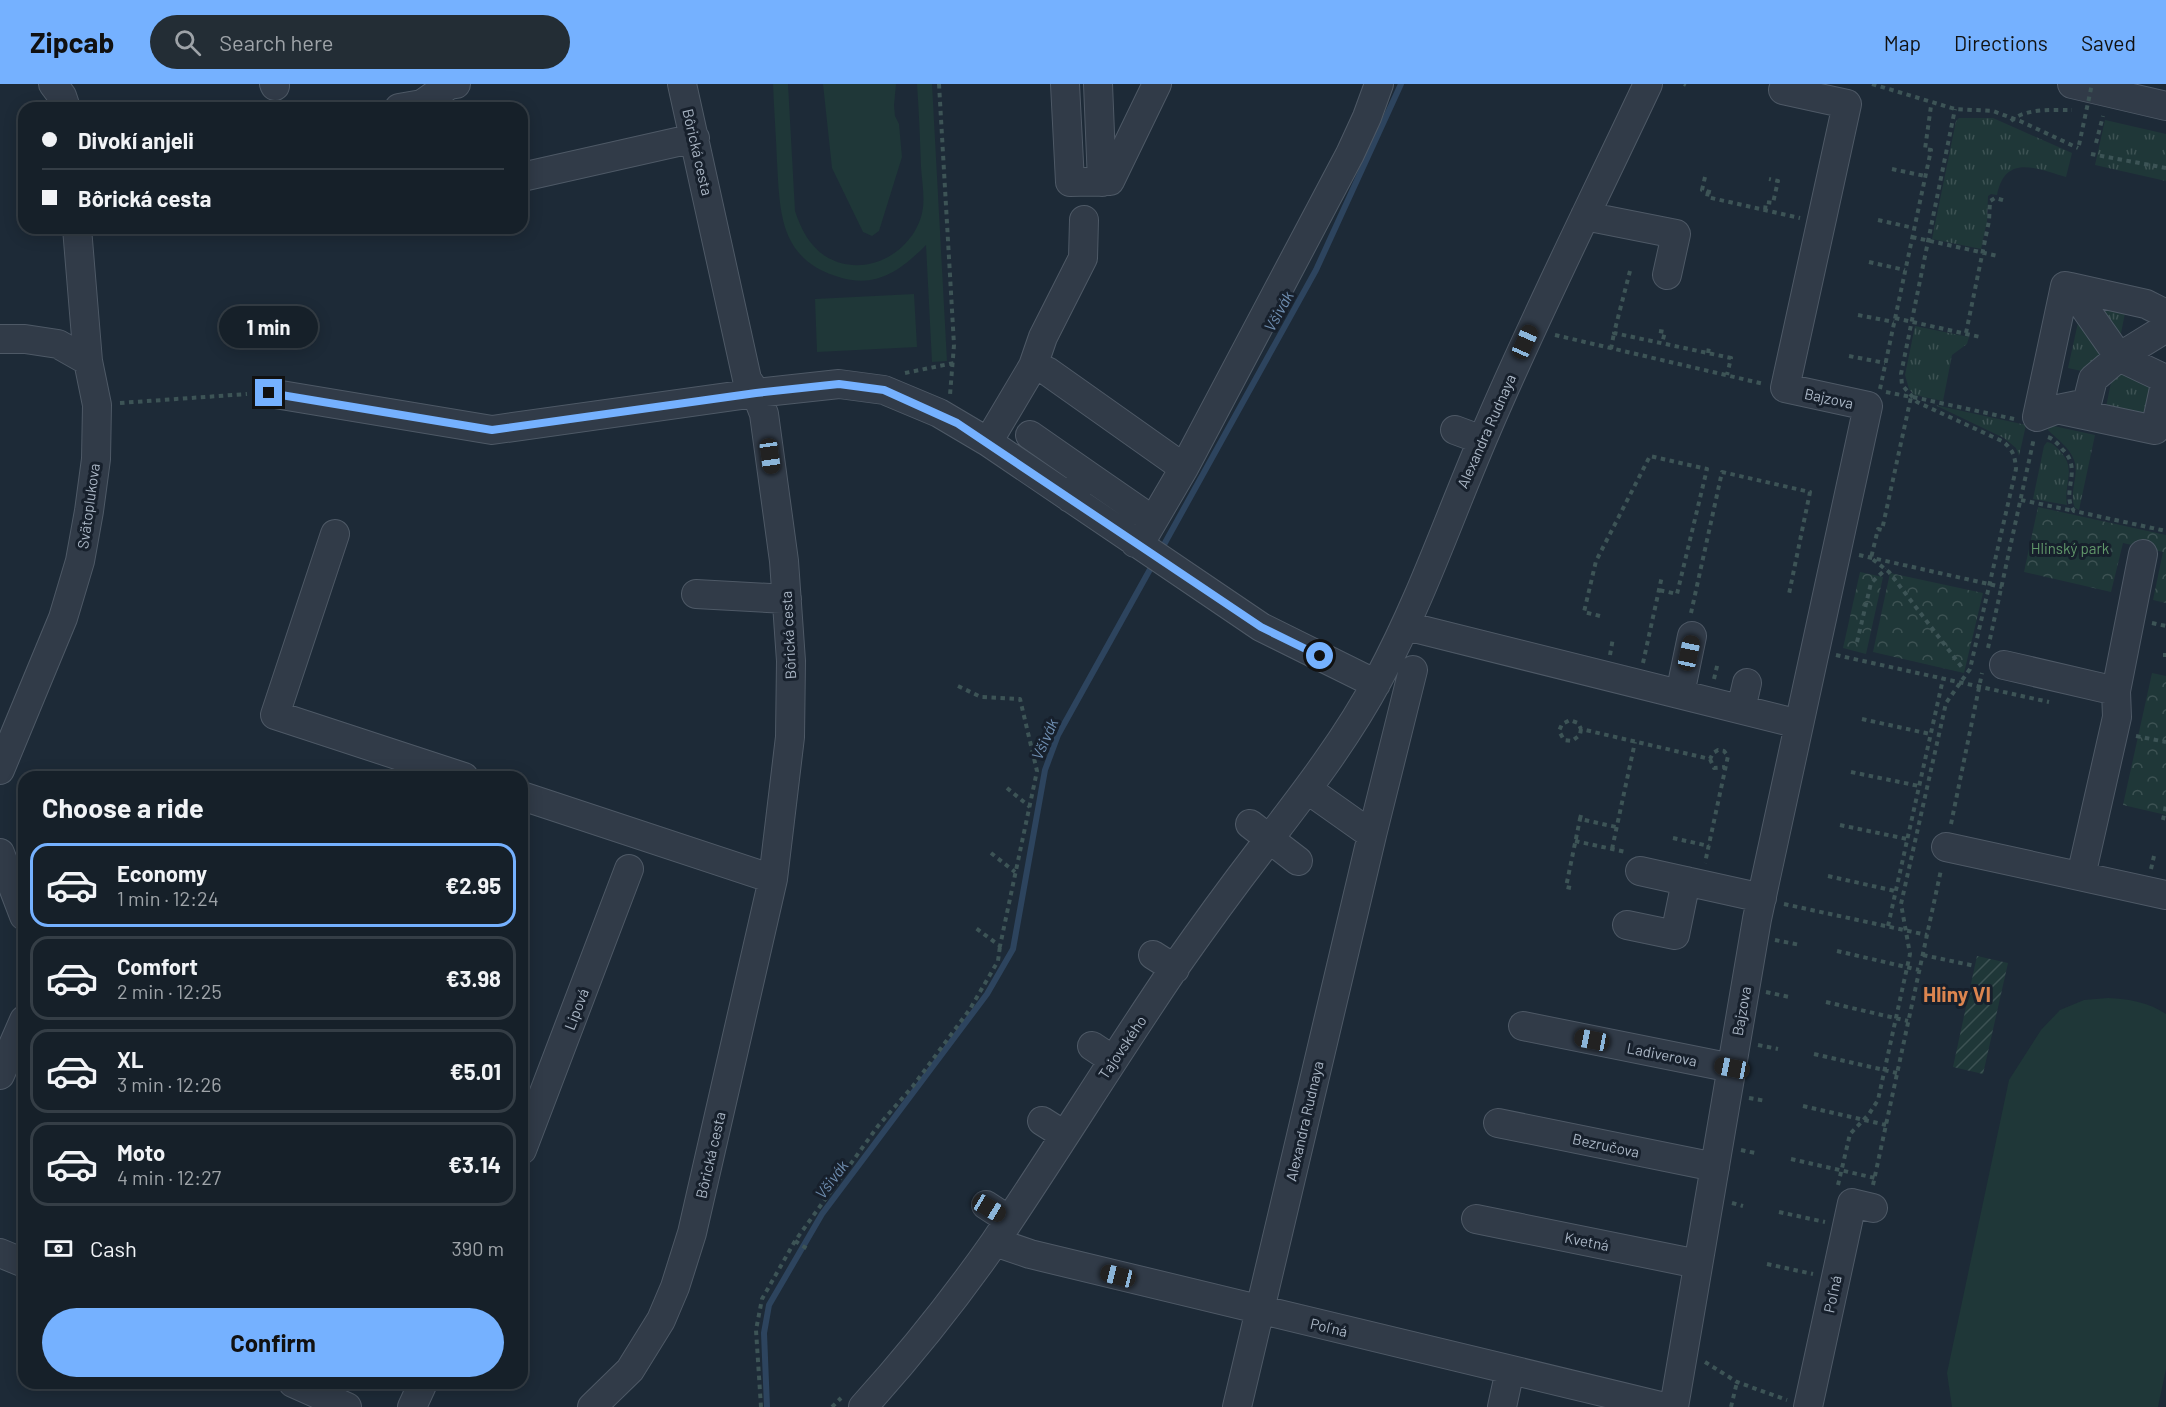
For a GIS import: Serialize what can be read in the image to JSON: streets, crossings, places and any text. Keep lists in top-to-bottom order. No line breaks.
{"streets":{"street":["Bôrická cesta","Bajzova","Alexandra Rudnaya","Svätoplukova","Lipová","Tajovského","Ladiverova","Bezručova","Kvetná","Poľná"]},"crossings":[["Bajzova","Ladiverova"],["Bajzova","Bezručova"],["Bajzova","Kvetná"],["Alexandra Rudnaya","Tajovského"],["Alexandra Rudnaya","Poľná"],["Tajovského","Poľná"]],"districts":["Hliny VI"],"water":["Všivák"],"parks":["Hlinský park"],"page":{"header":"Zipcab","search":"Search here","nav":["Map","Directions","Saved"],"banner":["Divokí anjeli","Bôrická cesta"],"bubble":"1 min","heading":"Choose a ride","list":[{"name":"Economy","note":"1 min · 12:24","value":"€2.95"},{"name":"Comfort","note":"2 min · 12:25","value":"€3.98"},{"name":"XL","note":"3 min · 12:26","value":"€5.01"},{"name":"Moto","note":"4 min · 12:27","value":"€3.14"}],"pay":["Cash","390 m"],"buttons":"Confirm"}}
